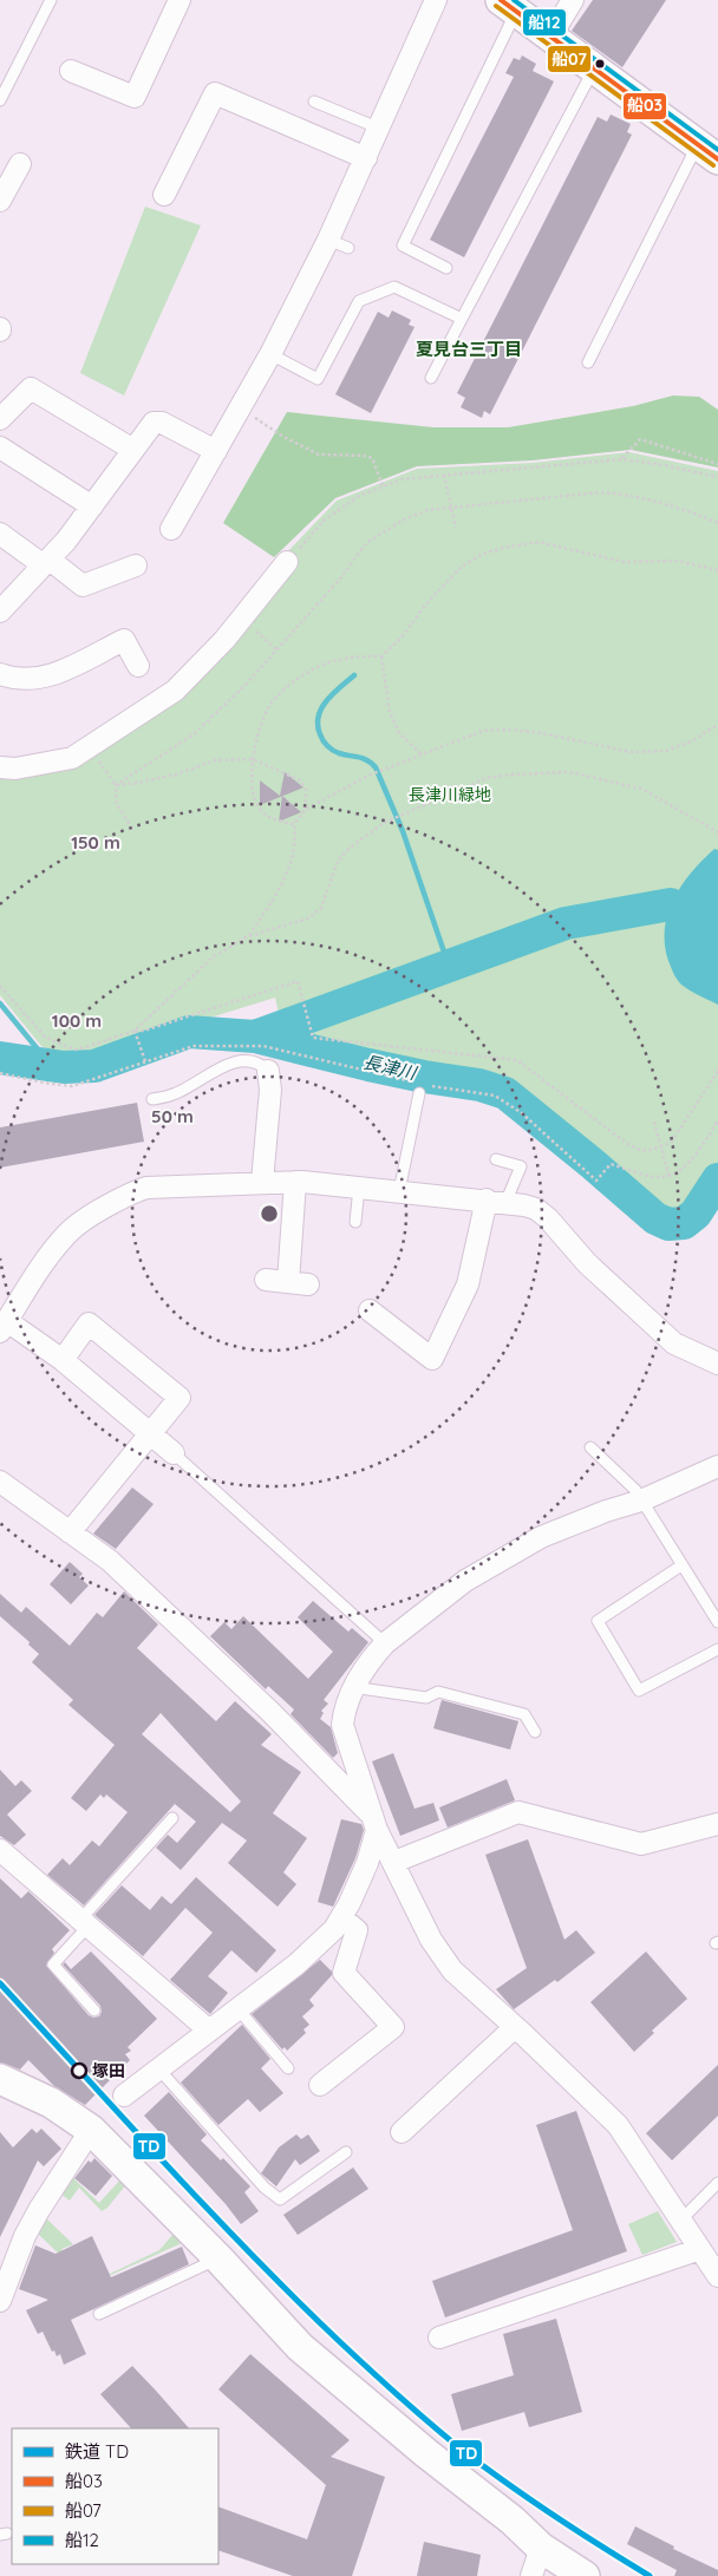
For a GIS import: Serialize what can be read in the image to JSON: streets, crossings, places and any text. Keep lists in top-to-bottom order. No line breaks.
{"districts":["夏見台三丁目"],"water":["長津川"],"parks":["長津川緑地"],"places":["塚田"],"lines":["transit line 船03","transit line 船12","transit line 船07","rail line TD"],"legend":["鉄道 TD","船03","船07","船12"],"rings":["150 m","100 m","50 m"]}
